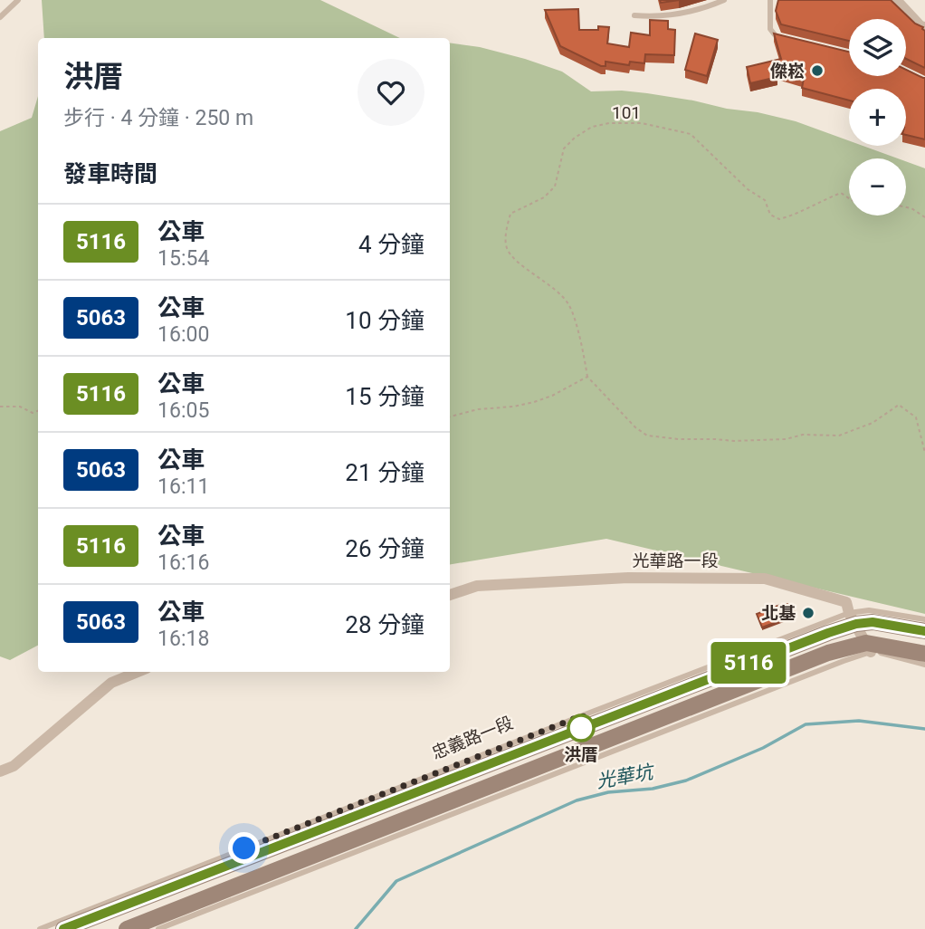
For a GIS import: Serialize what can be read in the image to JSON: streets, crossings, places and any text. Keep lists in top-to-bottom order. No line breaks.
{"streets":{"main road":["忠義路一段"],"street":["光華路一段"],"path":["101"]},"crossings":[["光華路一段","忠義路一段"]],"water":["光華坑"],"places":["傑崧","北基","洪厝"],"lines":["bus line 5116"],"page":{"on_map":"5116","map_buttons":["+","−"],"heading":[["洪厝","步行 · 4 分鐘 · 250 m"],"發車時間"],"list":[{"mark":"5116","name":"公車","note":"15:54","value":"4 分鐘"},{"mark":"5063","name":"公車","note":"16:00","value":"10 分鐘"},{"mark":"5116","name":"公車","note":"16:05","value":"15 分鐘"},{"mark":"5063","name":"公車","note":"16:11","value":"21 分鐘"},{"mark":"5116","name":"公車","note":"16:16","value":"26 分鐘"},{"mark":"5063","name":"公車","note":"16:18","value":"28 分鐘"}]}}
